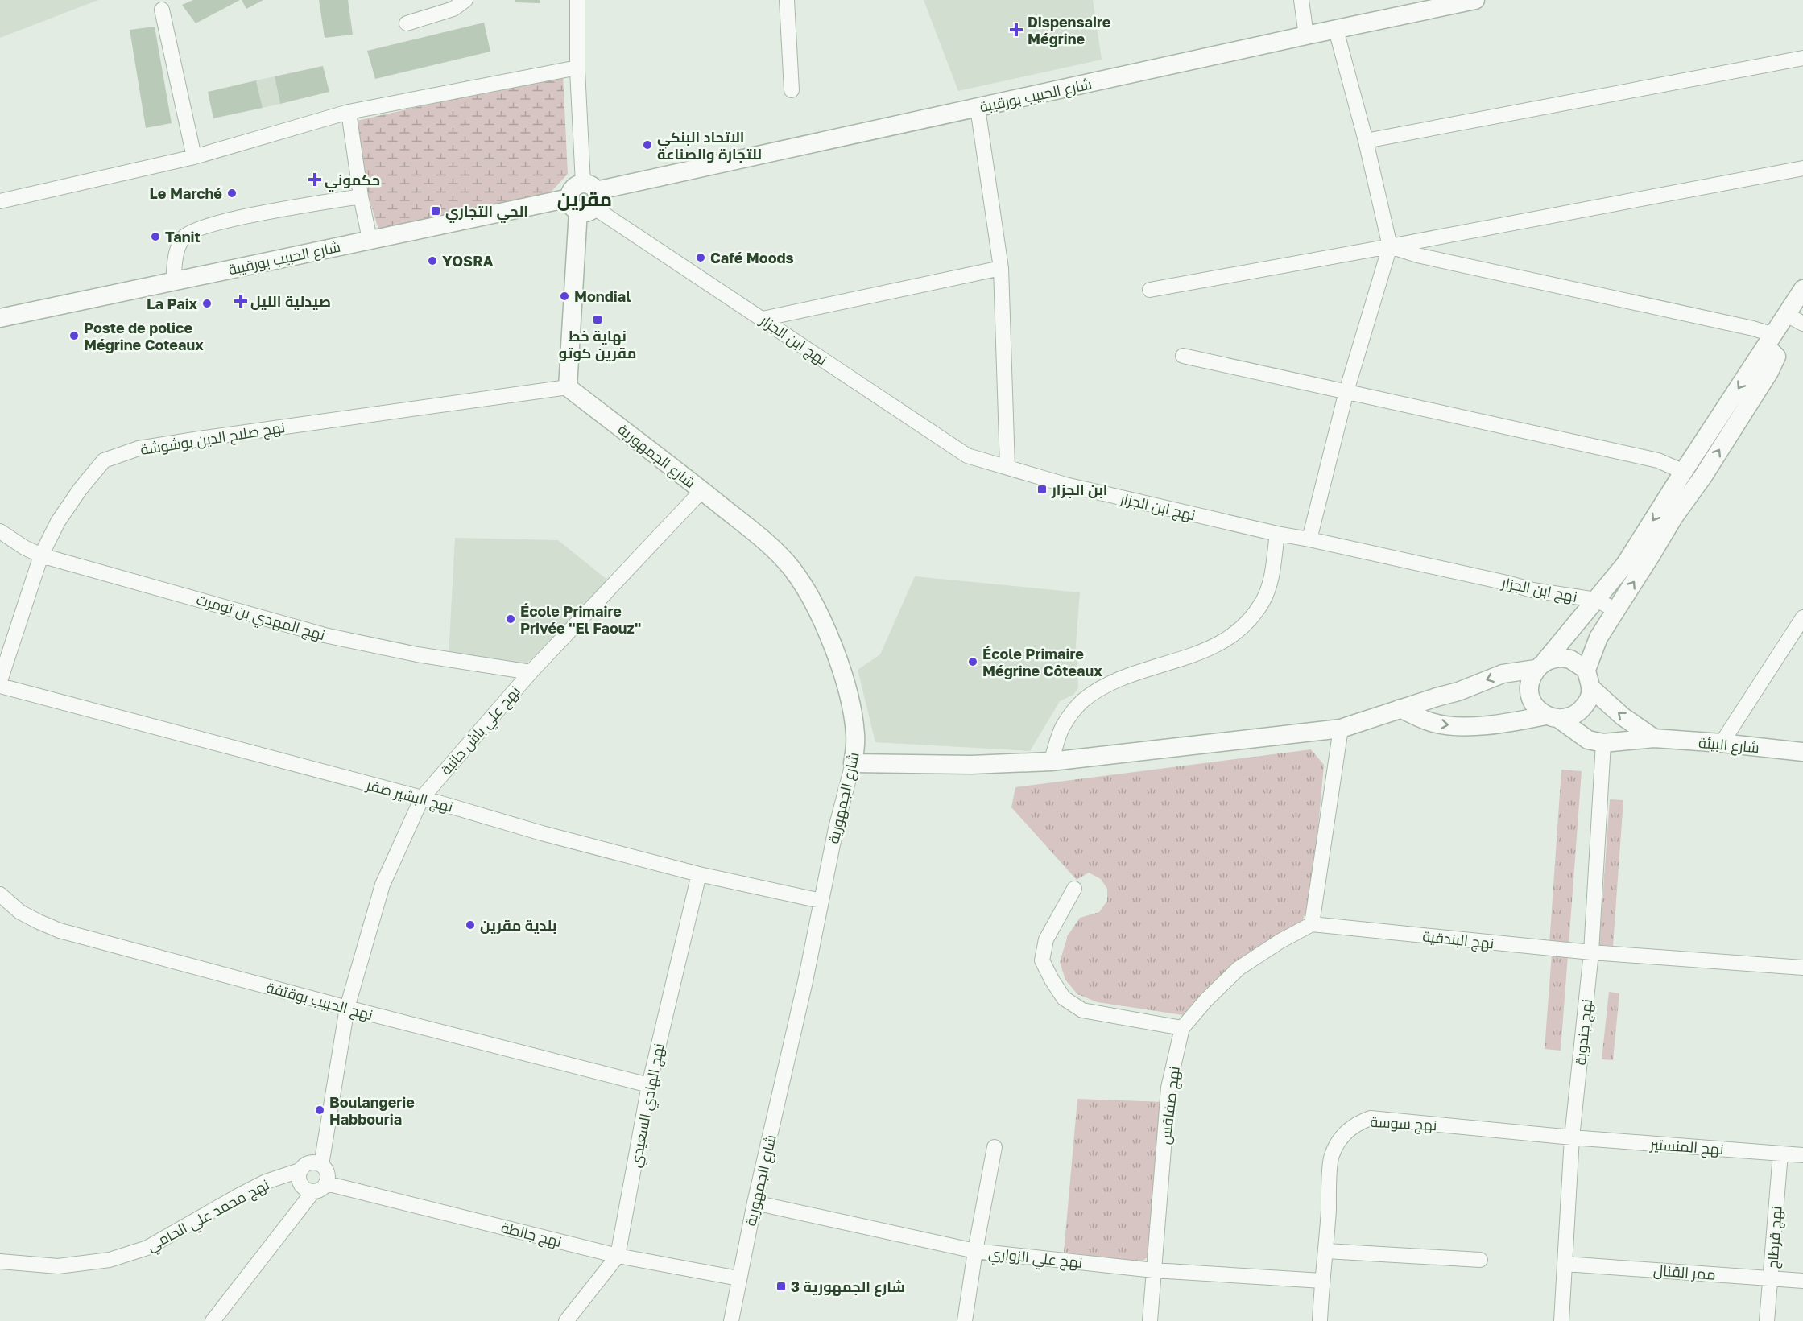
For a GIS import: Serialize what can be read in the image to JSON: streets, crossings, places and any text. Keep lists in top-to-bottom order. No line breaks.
{"streets":{"street":["شارع الحبيب بورقيبة","نهج ابن الجزار","نهج صلاح الدين بوشوشة","شارع الجمهورية","نهج المهدي بن تومرت","نهج علي باش حانبة","شارع البيئة","نهج البشير صفر","نهج البندقية","نهج الحبيب بوقتفة","نهج جندوبة","نهج الهادي السعيدي","نهج صفاقس","نهج سوسة","نهج المنستير","نهج محمد علي الحامي","نهج جالطة","نهج قرطاج","نهج علي الزواري","ممر القنال"]},"crossings":[["شارع الحبيب بورقيبة","نهج ابن الجزار"],["نهج صلاح الدين بوشوشة","شارع الجمهورية"],["نهج صلاح الدين بوشوشة","نهج المهدي بن تومرت"],["شارع الجمهورية","نهج علي باش حانبة"],["شارع الجمهورية","نهج البشير صفر"],["شارع الجمهورية","نهج جالطة"],["شارع الجمهورية","نهج علي الزواري"],["نهج المهدي بن تومرت","نهج علي باش حانبة"],["نهج علي باش حانبة","نهج البشير صفر"],["نهج علي باش حانبة","نهج الحبيب بوقتفة"],["نهج علي باش حانبة","نهج محمد علي الحامي"],["نهج علي باش حانبة","نهج جالطة"],["شارع البيئة","نهج جندوبة"],["نهج البشير صفر","نهج الهادي السعيدي"],["نهج البندقية","نهج جندوبة"],["نهج البندقية","نهج صفاقس"],["نهج الحبيب بوقتفة","نهج الهادي السعيدي"],["نهج جندوبة","نهج سوسة"],["نهج جندوبة","نهج المنستير"],["نهج جندوبة","ممر القنال"],["نهج الهادي السعيدي","نهج جالطة"],["نهج صفاقس","نهج علي الزواري"],["نهج سوسة","نهج المنستير"],["نهج سوسة","نهج علي الزواري"],["نهج المنستير","نهج قرطاج"],["نهج محمد علي الحامي","نهج جالطة"],["نهج قرطاج","ممر القنال"]],"districts":["مقرين"],"places":{"health":["Dispensaire Mégrine","حكموني","صيدلية الليل"],"other":["الاتحاد البنكي للتجارة والصناعة","Le Marché","Tanit","Café Moods","YOSRA","Mondial","La Paix","Poste de police Mégrine Coteaux","École Primaire Privée \"El Faouz\"","École Primaire Mégrine Côteaux","بلدية مقرين","Boulangerie Habbouria"],"transit":["الحي التجاري","نهاية خط مقرين كوتو","ابن الجزار","شارع الجمهورية 3"]}}
